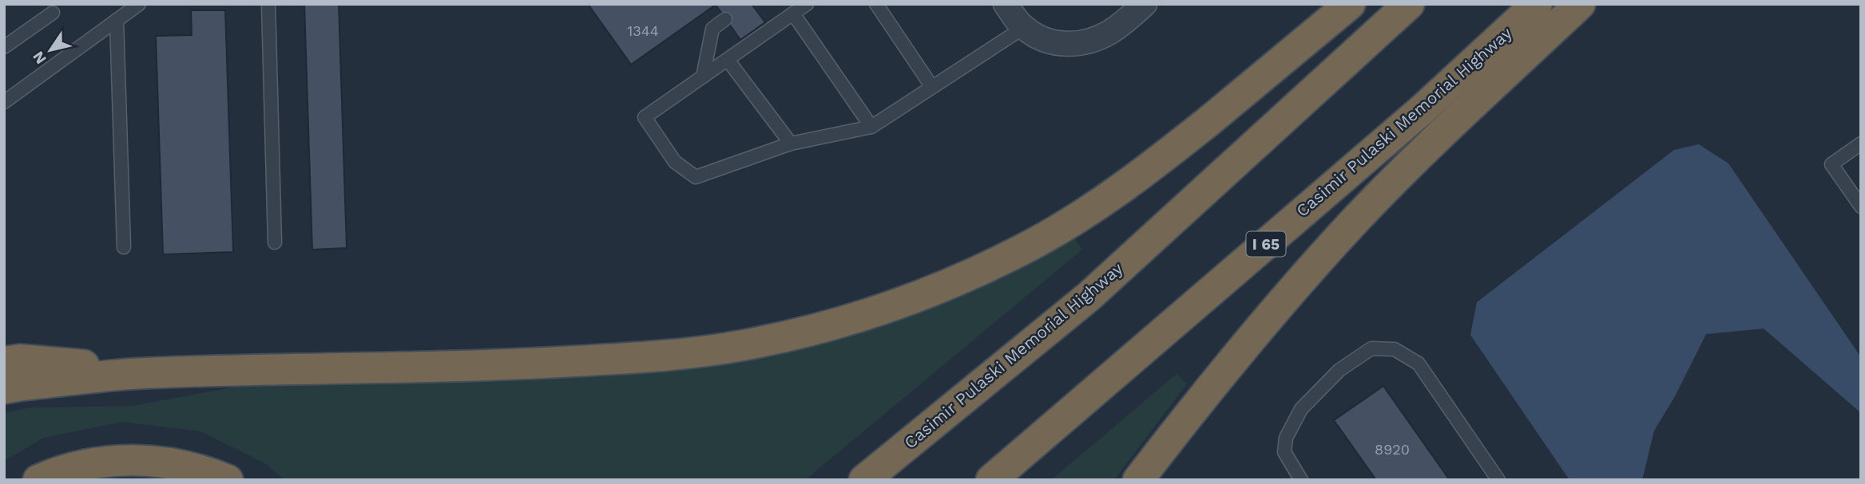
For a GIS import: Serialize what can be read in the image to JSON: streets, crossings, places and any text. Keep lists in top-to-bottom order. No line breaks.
{"streets":{"highway":["Casimir Pulaski Memorial Highway","I 65"]},"house_numbers":["1344","8920"],"north":"bottom left"}
